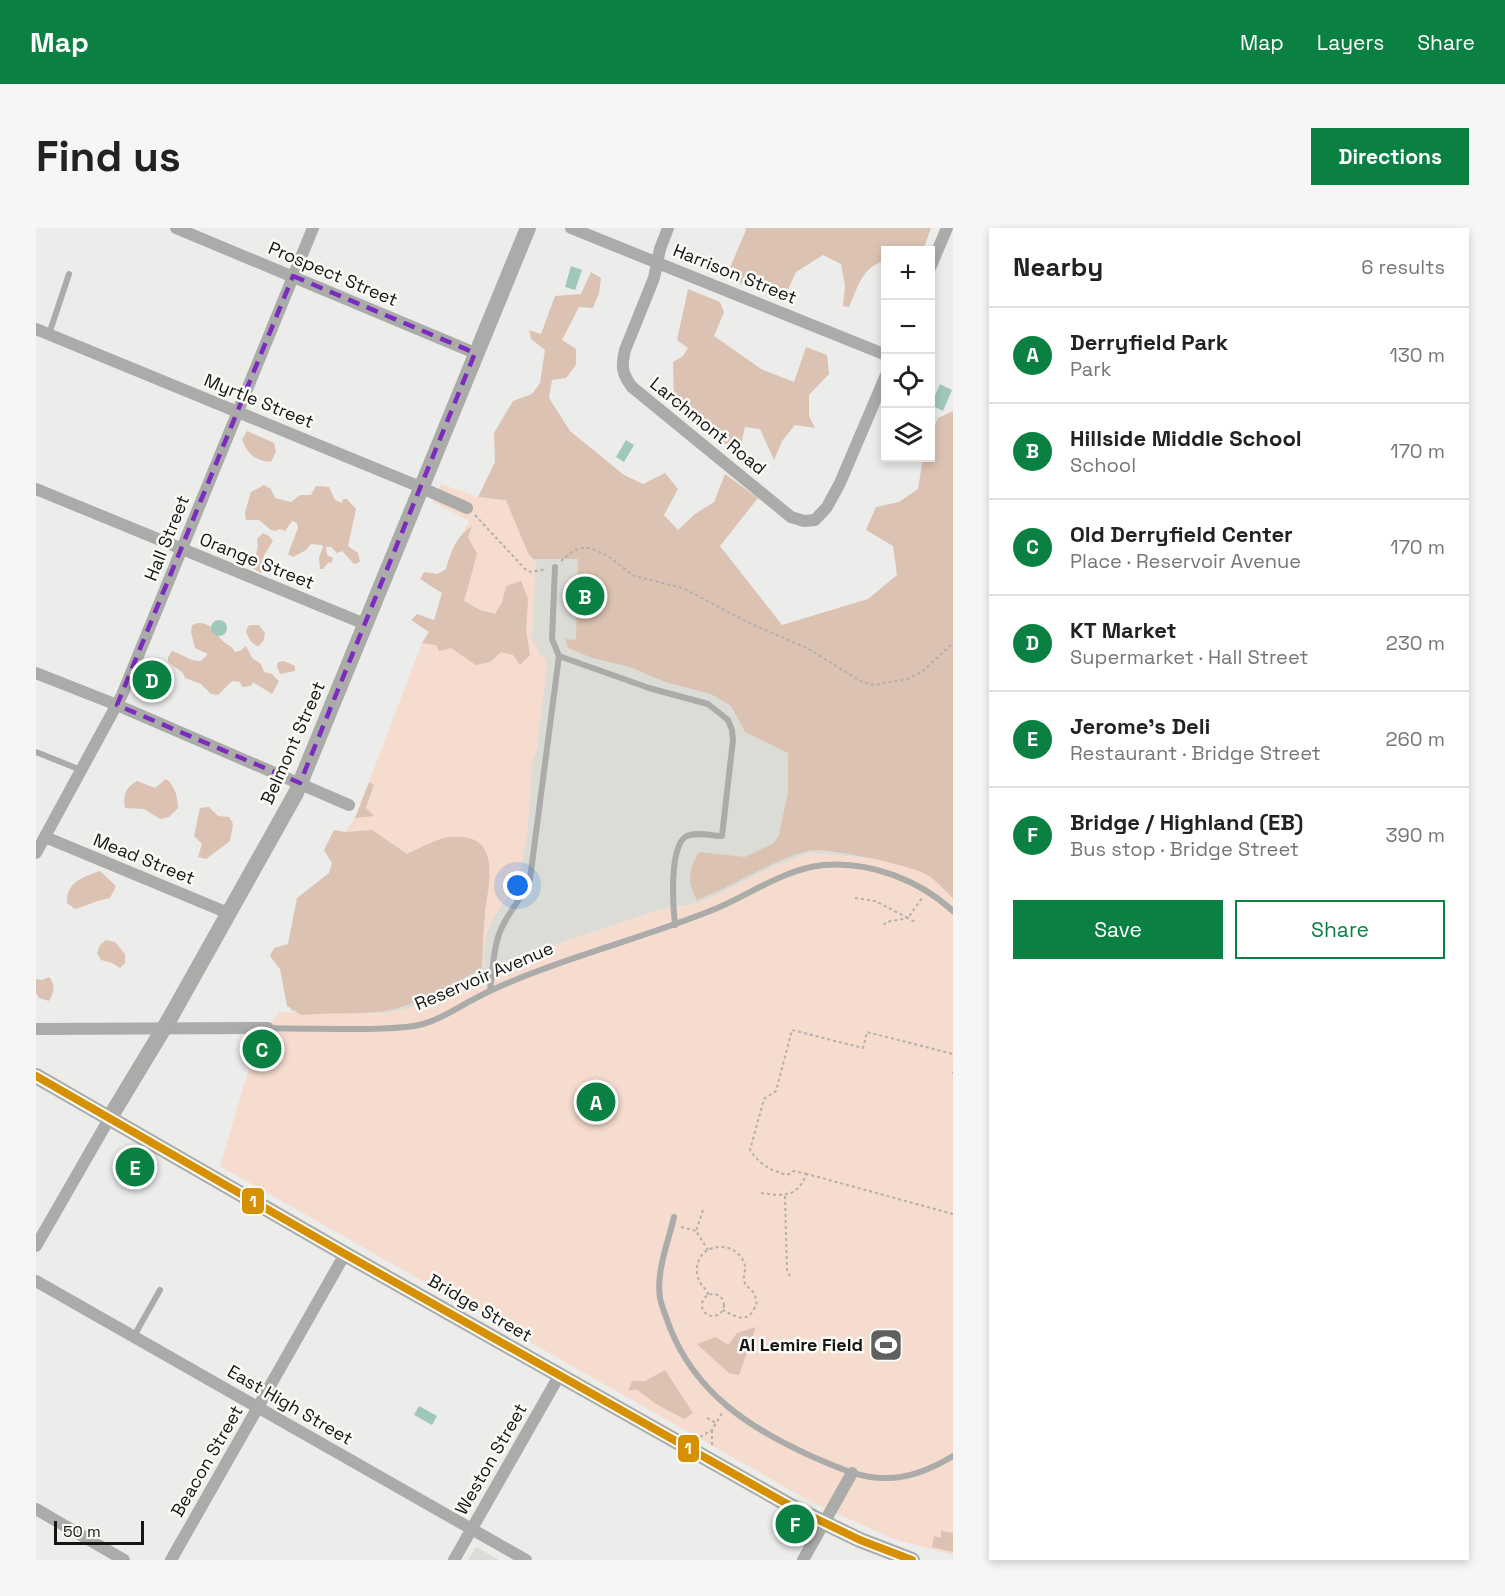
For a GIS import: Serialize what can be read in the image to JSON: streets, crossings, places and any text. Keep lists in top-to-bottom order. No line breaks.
{"streets":{"main road":["Belmont Street","Bridge Street"],"street":["Prospect Street","Harrison Street","Myrtle Street","Larchmont Road","Hall Street","Orange Street","Mead Street","Reservoir Avenue","East High Street","Weston Street","Beacon Street"]},"crossings":[["Prospect Street","Hall Street"],["Prospect Street","Belmont Street"],["Harrison Street","Larchmont Road"],["Myrtle Street","Hall Street"],["Myrtle Street","Belmont Street"],["Hall Street","Orange Street"],["Hall Street","Mead Street"],["Orange Street","Belmont Street"],["Belmont Street","Mead Street"],["Belmont Street","Reservoir Avenue"],["Belmont Street","Bridge Street"],["Bridge Street","Weston Street"],["Bridge Street","Beacon Street"],["East High Street","Weston Street"],["East High Street","Beacon Street"]],"places":{"sports":["Al Lemire Field"]},"lines":["transit line 1"],"scale_bar":"50 m","page":{"header":"Map","nav":["Map","Layers","Share"],"buttons":["Directions",["Save","Share"]],"title":"Find us","heading":["Nearby","6 results"],"map_buttons":["+","−"],"list":[{"mark":"A","name":"Derryfield Park","note":"Park","value":"130 m"},{"mark":"B","name":"Hillside Middle School","note":"School","value":"170 m"},{"mark":"C","name":"Old Derryfield Center","note":"Place · Reservoir Avenue","value":"170 m"},{"mark":"D","name":"KT Market","note":"Supermarket · Hall Street","value":"230 m"},{"mark":"E","name":"Jerome's Deli","note":"Restaurant · Bridge Street","value":"260 m"},{"mark":"F","name":"Bridge / Highland (EB)","note":"Bus stop · Bridge Street","value":"390 m"}],"pins":["B","D","C","A","E","F"],"scale":"50 m"}}
